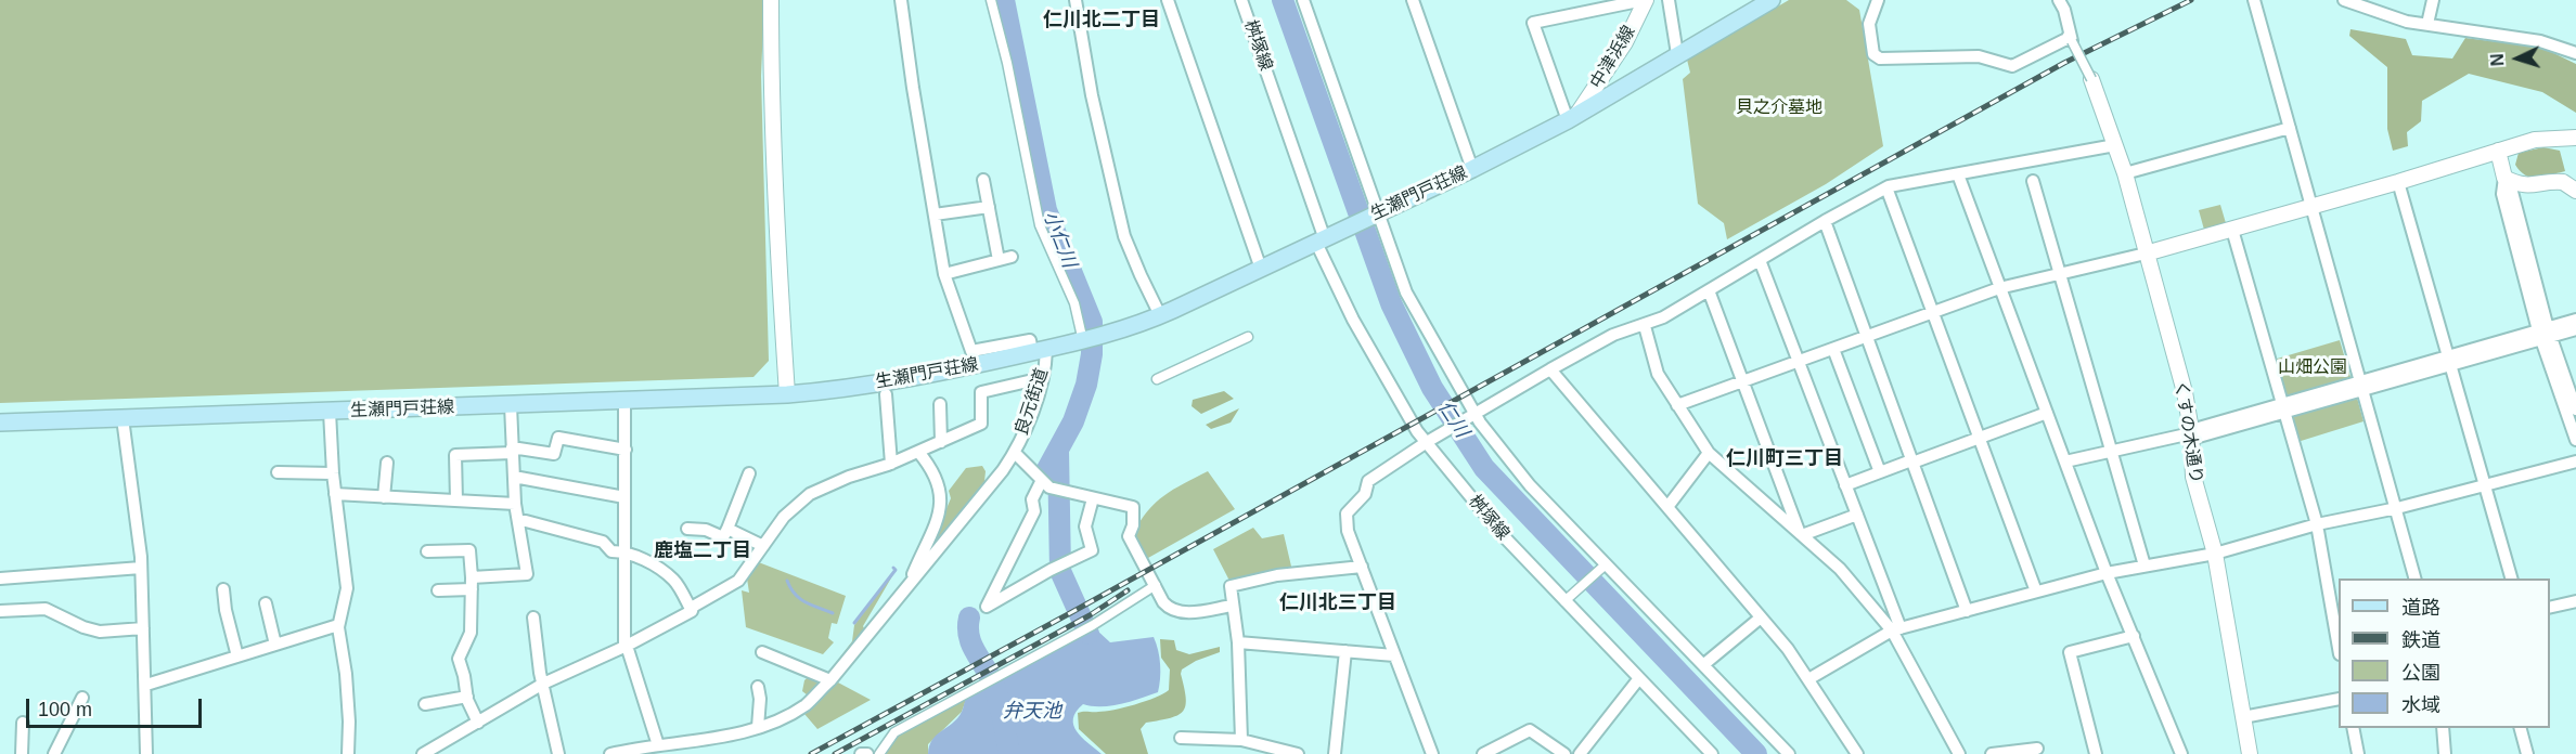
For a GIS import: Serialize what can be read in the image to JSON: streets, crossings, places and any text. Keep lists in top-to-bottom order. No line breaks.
{"streets":{"main road":["生瀬門戸荘線"],"street":["桝塚線","中津浜線","良元街道","くすの木通り"]},"crossings":[["桝塚線","生瀬門戸荘線"],["中津浜線","生瀬門戸荘線"],["生瀬門戸荘線","良元街道"]],"districts":["仁川北二丁目","仁川町三丁目","鹿塩二丁目","仁川北三丁目"],"water":["小仁川","仁川","弁天池"],"parks":["貝之介墓地","山畑公園"],"legend":["道路","鉄道","公園","水域"],"scale_bar":"100 m","north":"left"}
